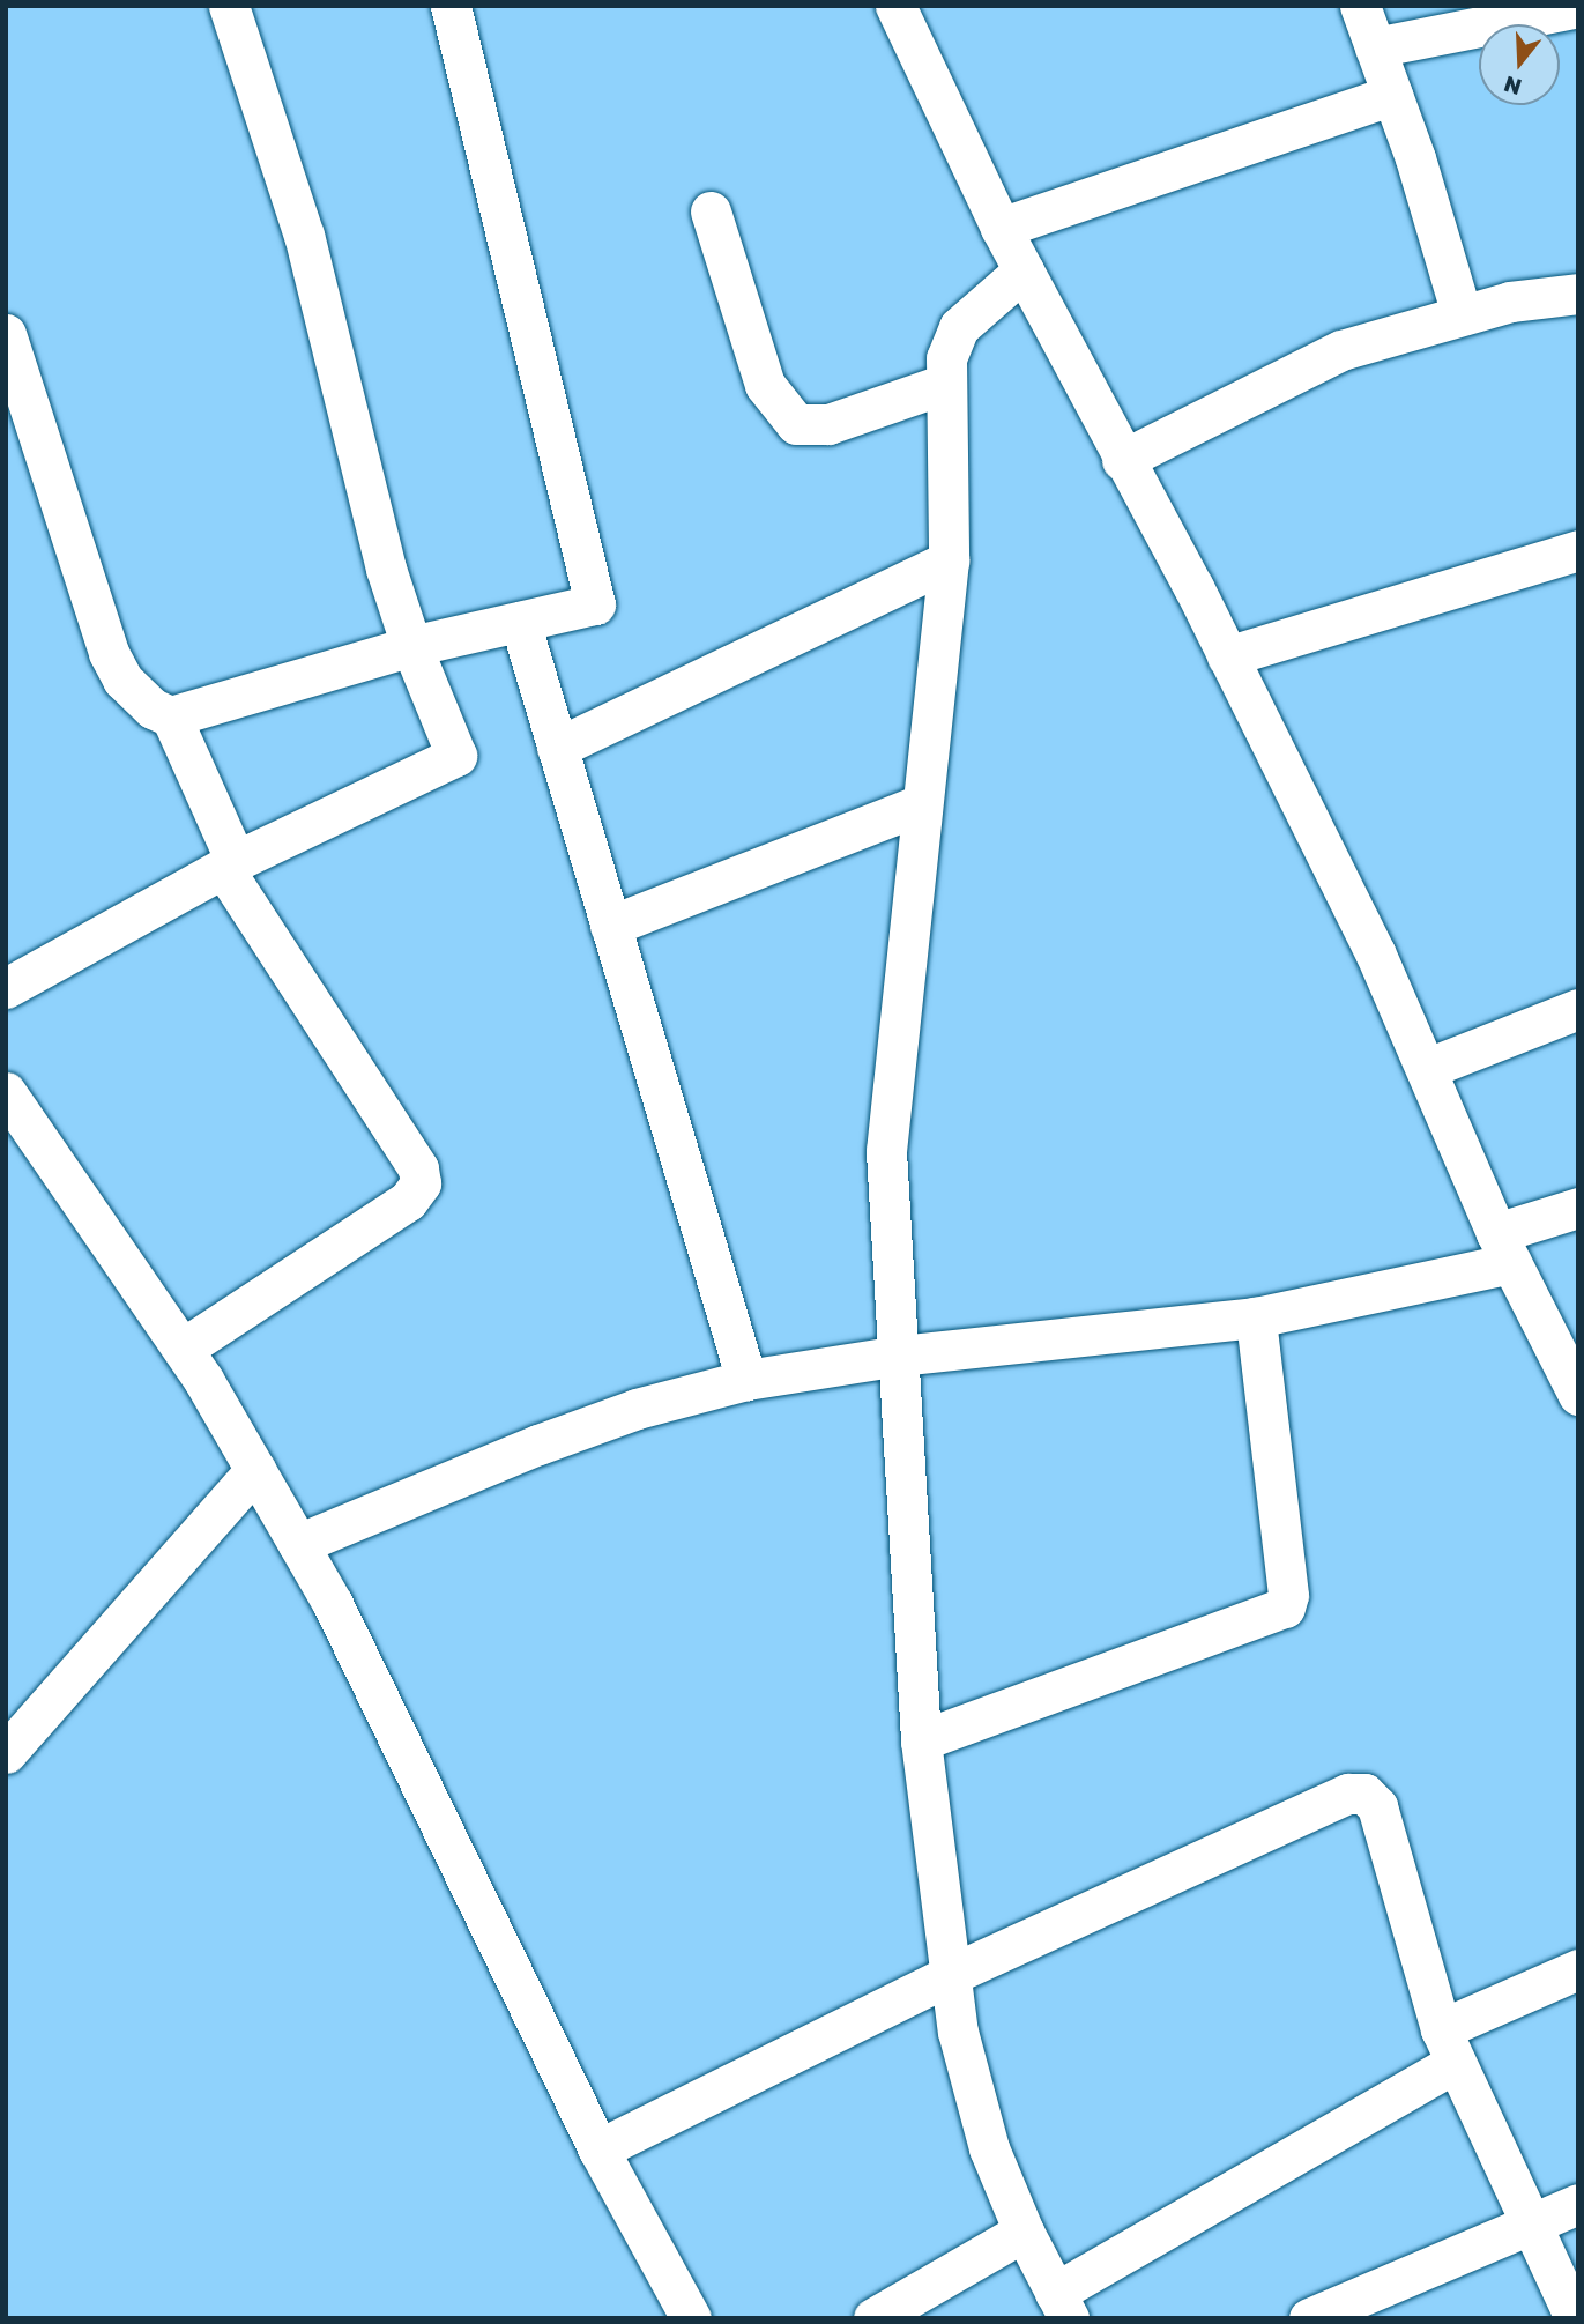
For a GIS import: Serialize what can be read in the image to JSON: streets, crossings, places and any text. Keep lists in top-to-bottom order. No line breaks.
{"north":"bottom"}
